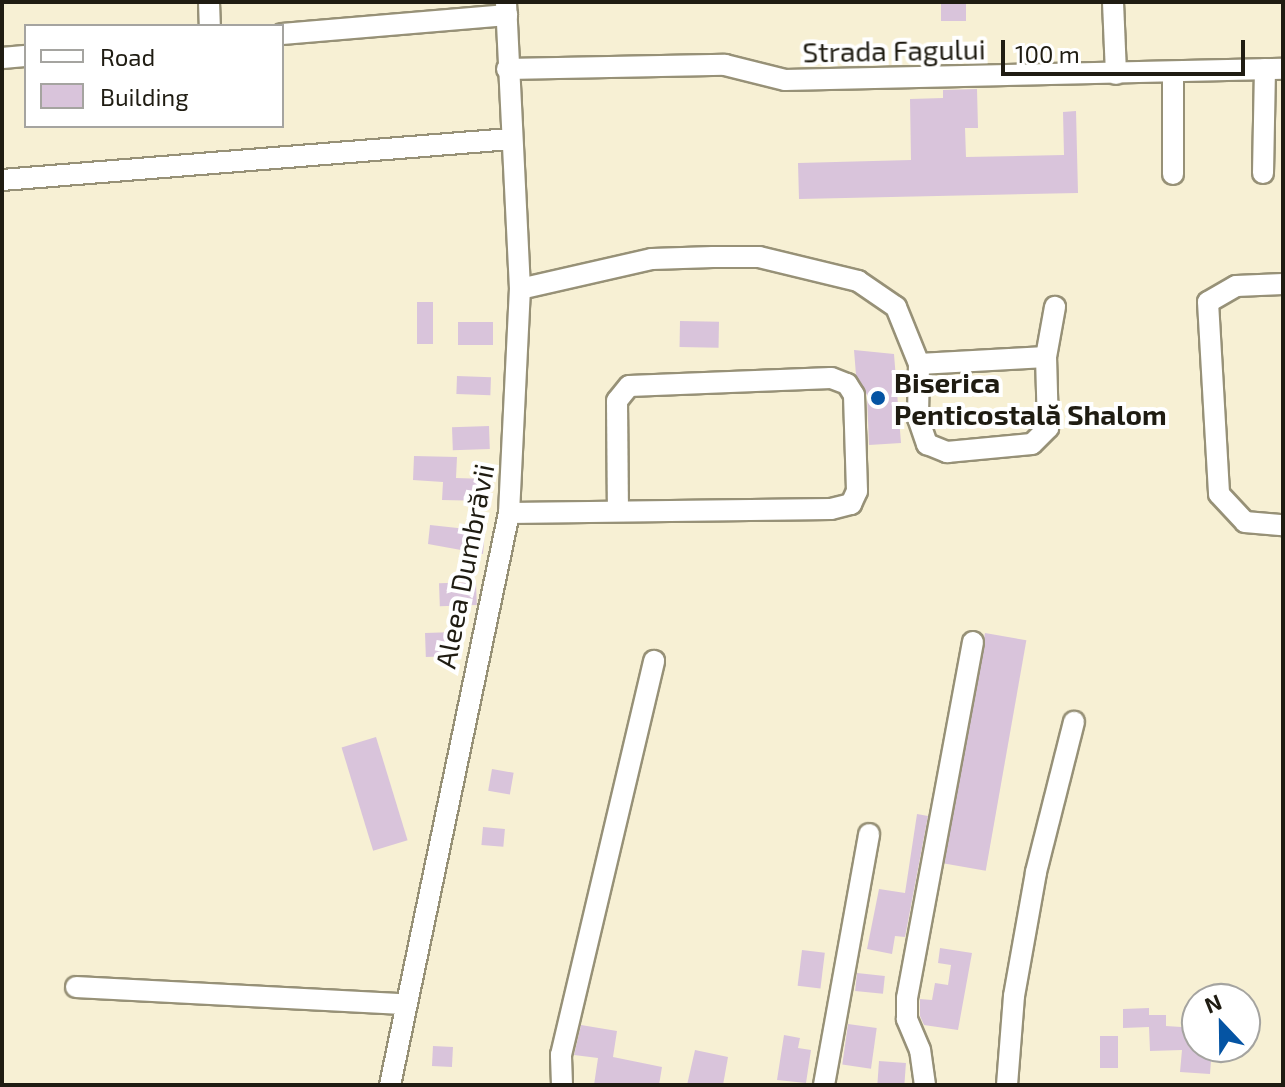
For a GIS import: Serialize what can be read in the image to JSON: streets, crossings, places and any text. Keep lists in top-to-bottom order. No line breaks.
{"streets":{"street":["Strada Fagului","Aleea Dumbrăvii"]},"crossings":[["Strada Fagului","Aleea Dumbrăvii"]],"places":["Biserica Penticostală Shalom"],"legend":["Road","Building"],"scale_bar":"100 m","north":"top"}
